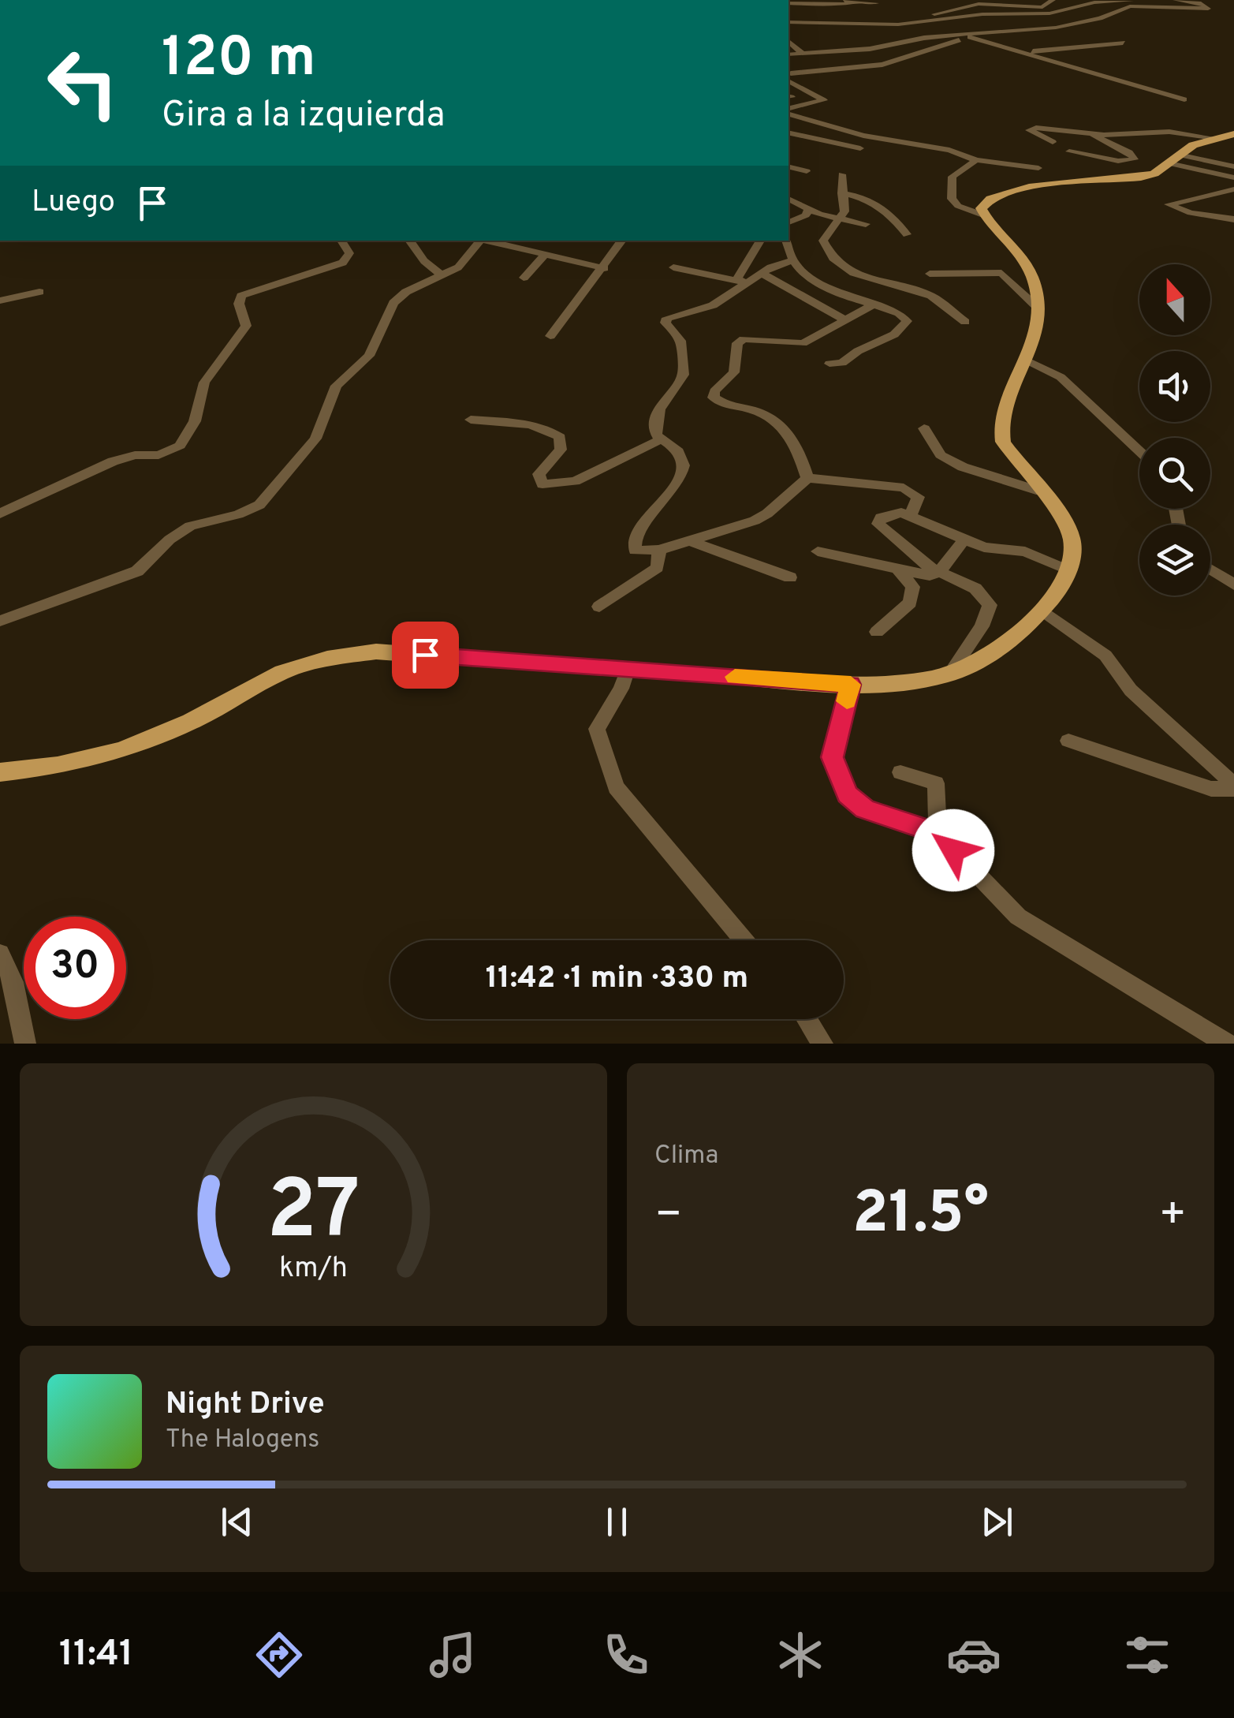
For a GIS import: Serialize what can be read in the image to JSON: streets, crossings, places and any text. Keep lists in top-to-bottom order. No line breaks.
{"north":"top","page":{"turn":["120 m","Gira a la izquierda"],"then":"Luego","limit":"30","trip":"11:42 · 1 min · 330 m","tile":"Clima","heat":["−","21.5°","+"],"song":["Night Drive","The Halogens"],"tabs":"11:41","gauge":["27","km/h"]}}
